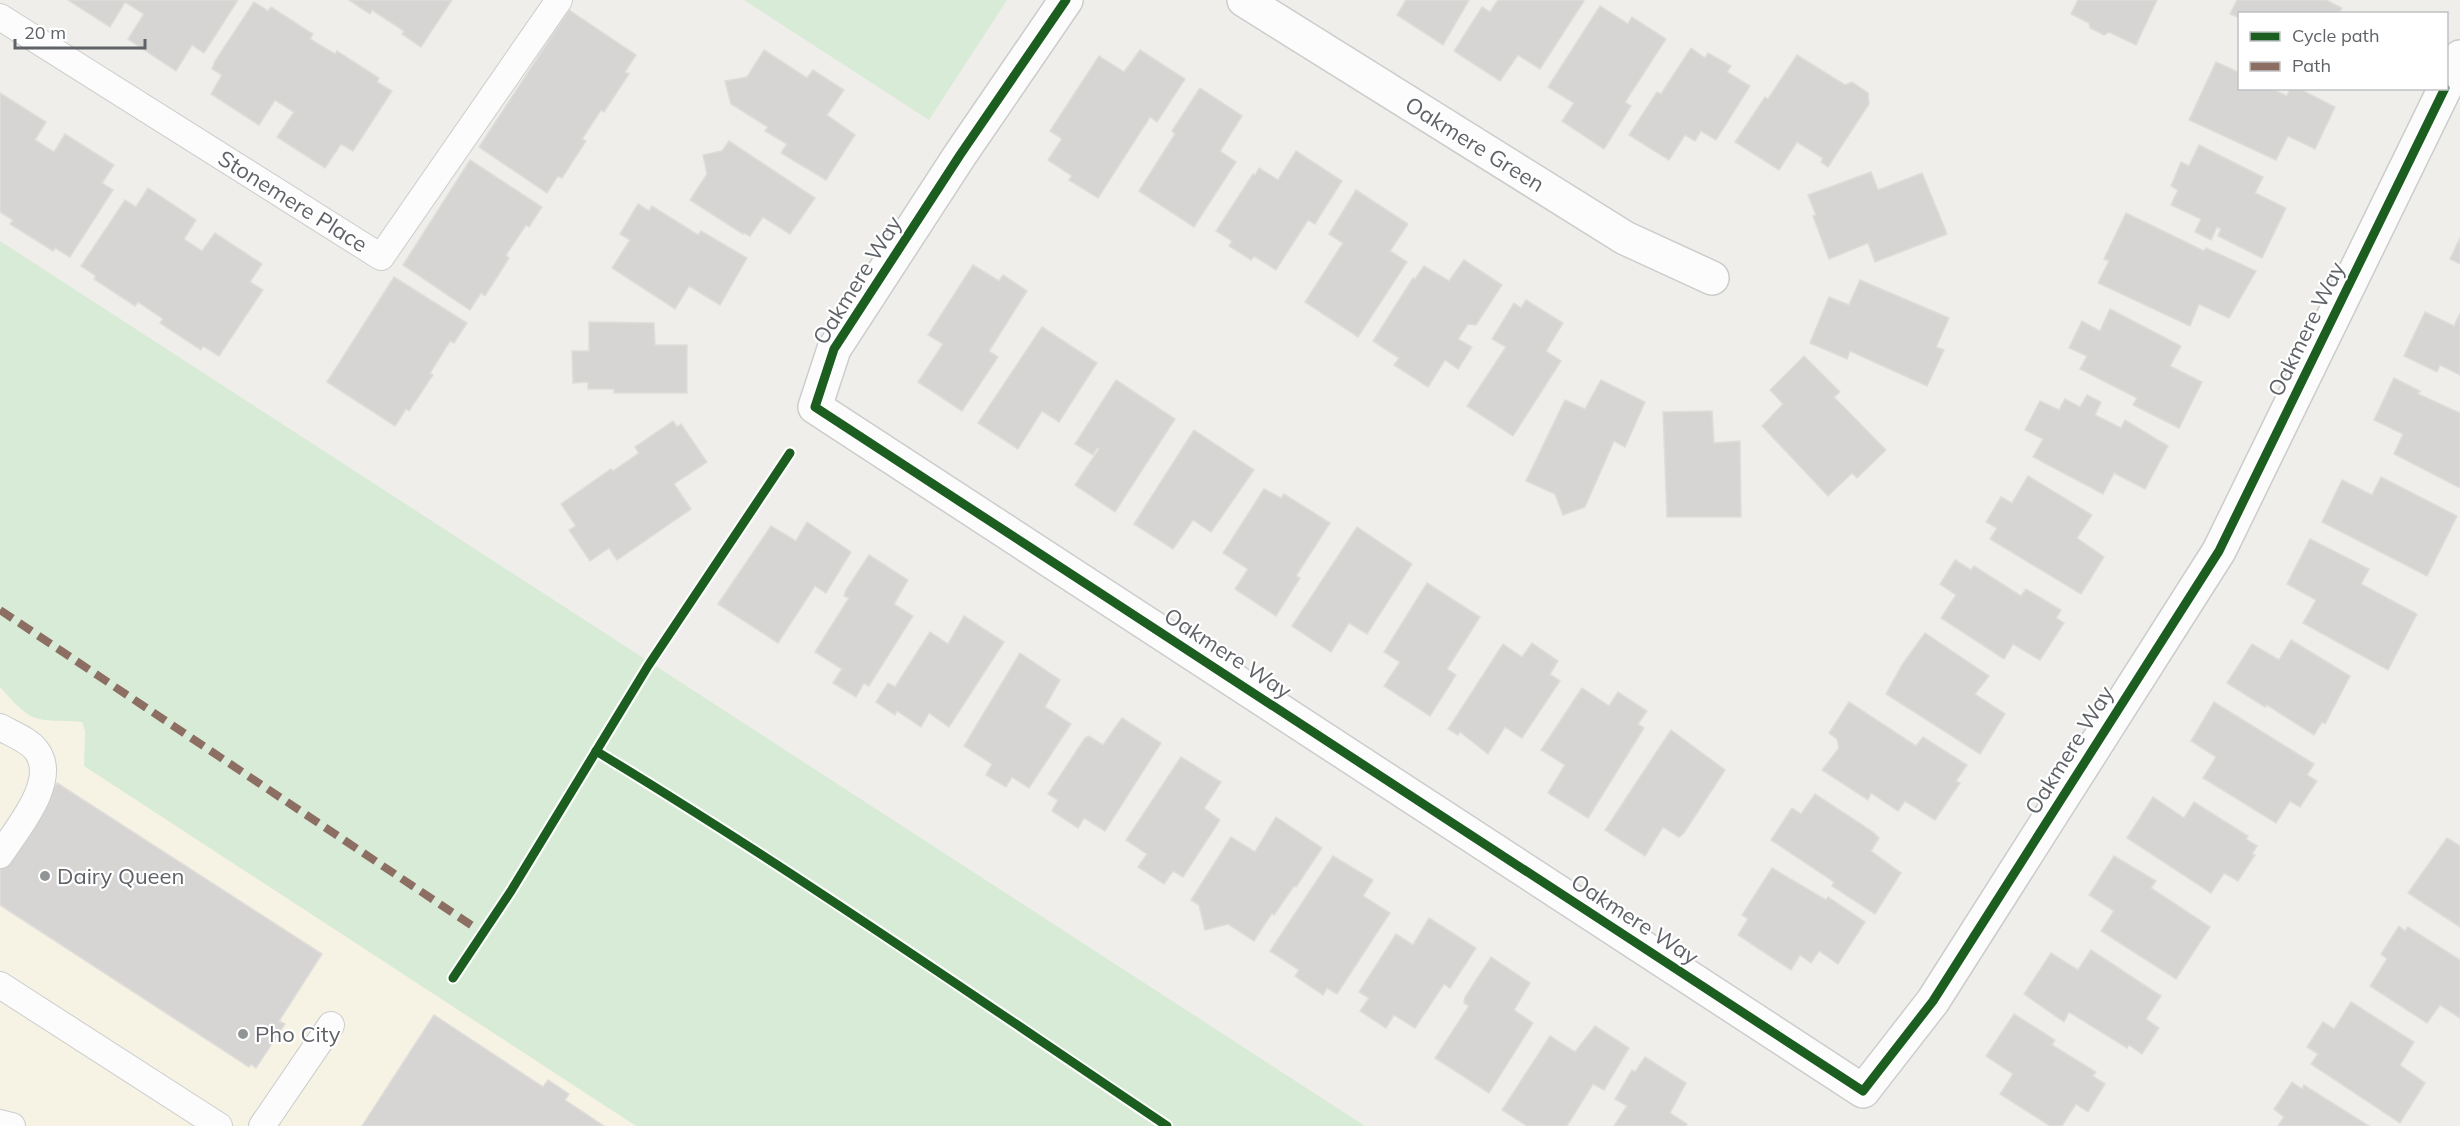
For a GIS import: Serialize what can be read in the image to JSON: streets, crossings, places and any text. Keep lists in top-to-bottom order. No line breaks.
{"streets":{"street":["Oakmere Green","Oakmere Way"],"lane":["Stonemere Place"]},"places":["Dairy Queen","Pho City"],"legend":["Cycle path","Path"],"scale_bar":"20 m"}
